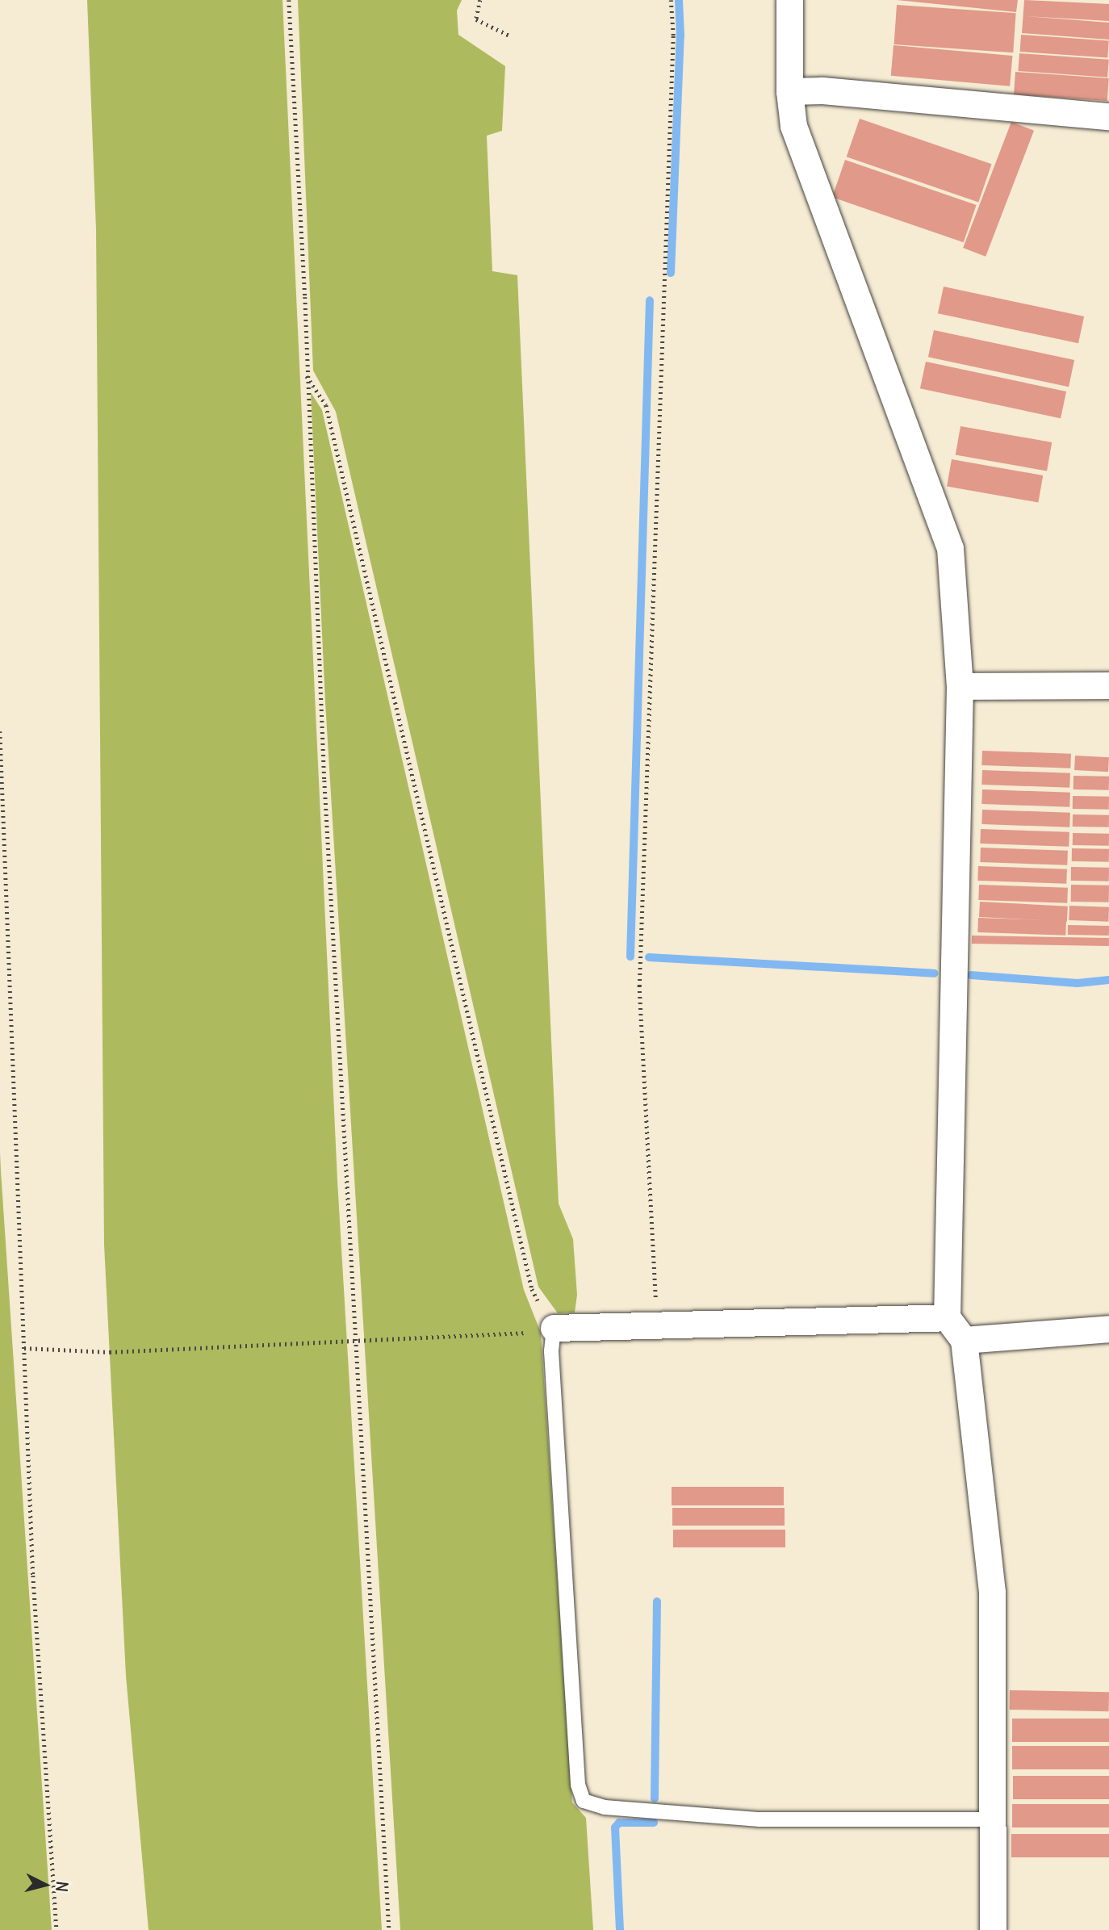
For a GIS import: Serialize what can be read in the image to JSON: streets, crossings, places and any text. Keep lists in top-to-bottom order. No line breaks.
{"north":"right"}
